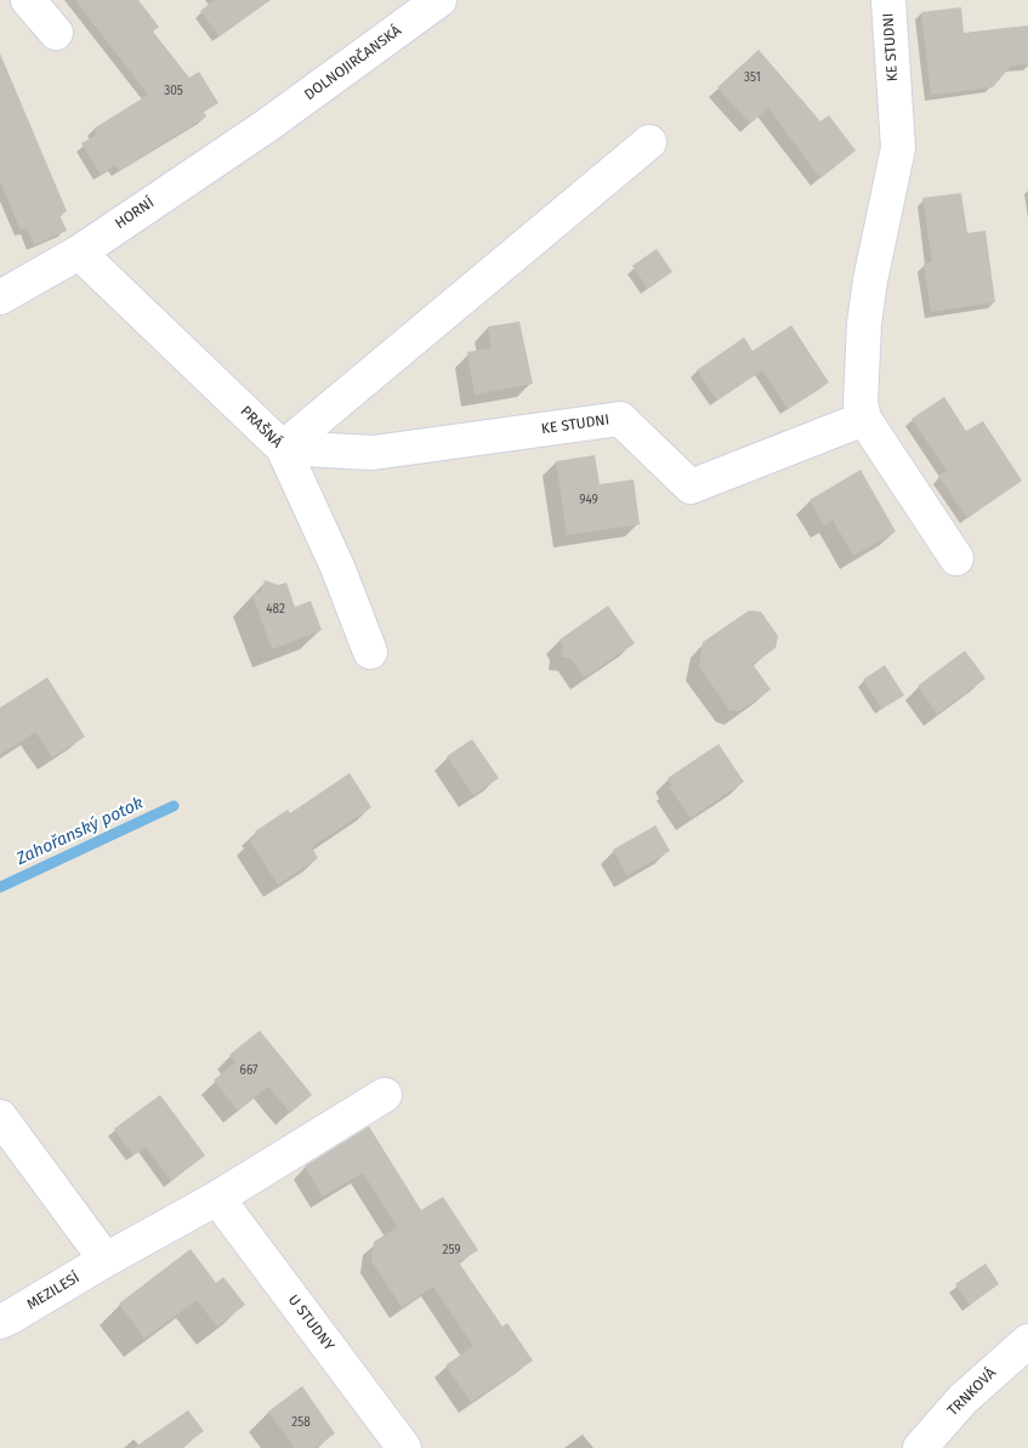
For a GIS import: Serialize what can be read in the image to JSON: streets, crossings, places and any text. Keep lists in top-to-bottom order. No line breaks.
{"streets":{"street":["KE STUDNI","DOLNOJIRČANSKÁ","HORNÍ","PRAŠNÁ","MEZILESÍ","U STUDNY","TRNKOVÁ"]},"crossings":[["KE STUDNI","PRAŠNÁ"],["DOLNOJIRČANSKÁ","HORNÍ"],["HORNÍ","PRAŠNÁ"]],"water":["Zahořanský potok"],"house_numbers":["351","305","949","482","667","259","258"]}
